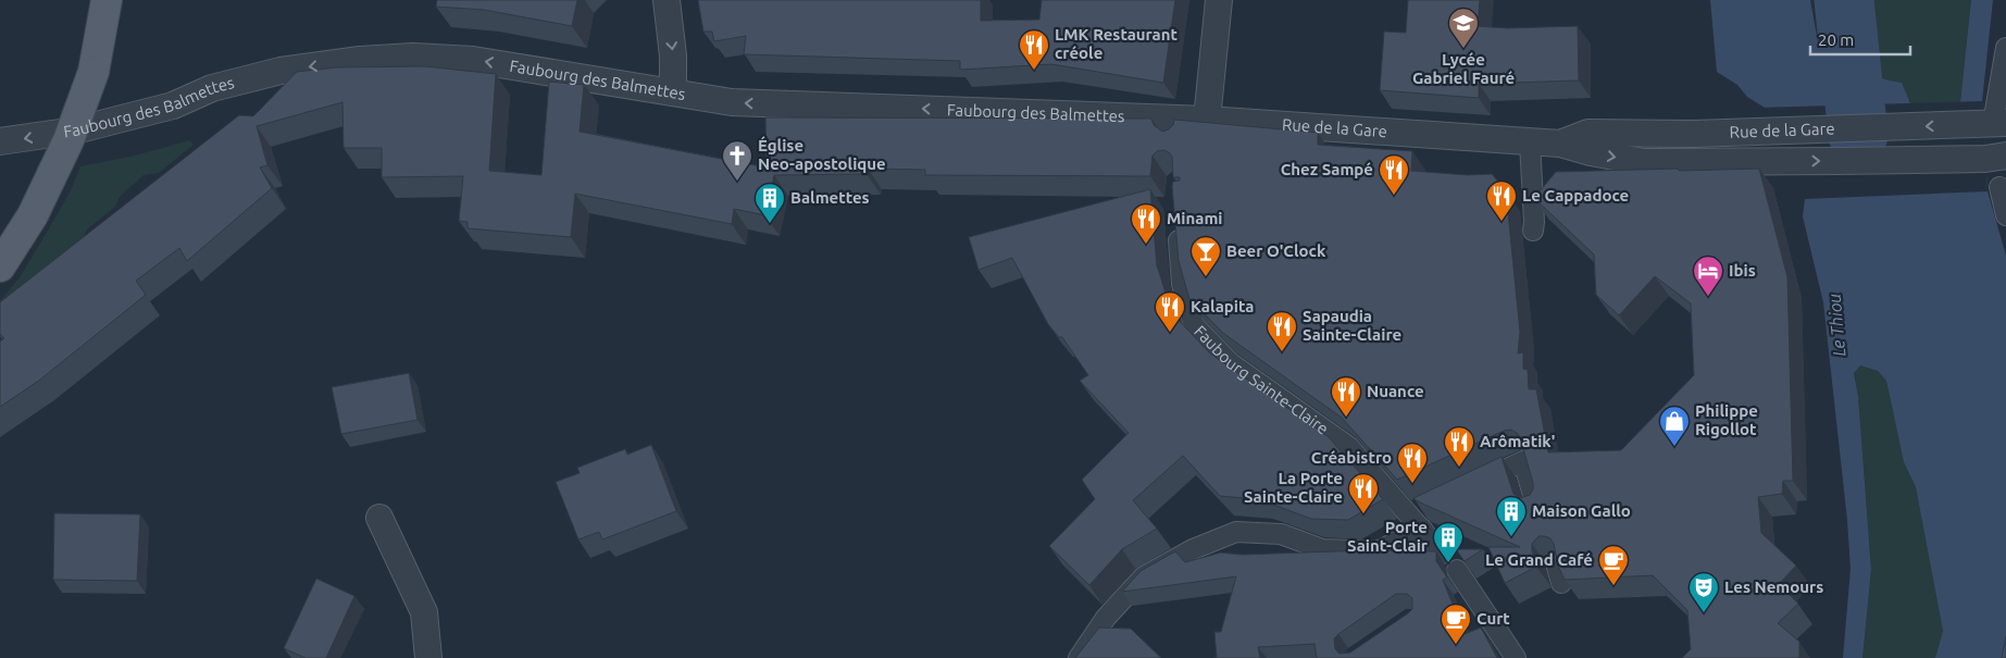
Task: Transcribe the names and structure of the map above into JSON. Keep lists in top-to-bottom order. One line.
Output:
{"streets":{"street":["Faubourg des Balmettes","Rue de la Gare","Faubourg Sainte-Claire"]},"crossings":[["Faubourg des Balmettes","Rue de la Gare"]],"one_way":["Faubourg des Balmettes"],"water":["Le Thiou"],"places":{"school or university":["Lycée Gabriel Fauré"],"restaurant":["LMK Restaurant créole","Chez Sampé","Le Cappadoce","Minami","Kalapita","Sapaudia Sainte-Claire","Nuance","Arômatik'","Créabistro","La Porte Sainte-Claire"],"church":["Église Neo-apostolique"],"building":["Balmettes","Maison Gallo","Porte Saint-Clair"],"bar":["Beer O'Clock"],"hotel":["Ibis"],"shop":["Philippe Rigollot"],"cafe":["Le Grand Café","Curt"],"theatre":["Les Nemours"]},"scale_bar":"20 m"}
